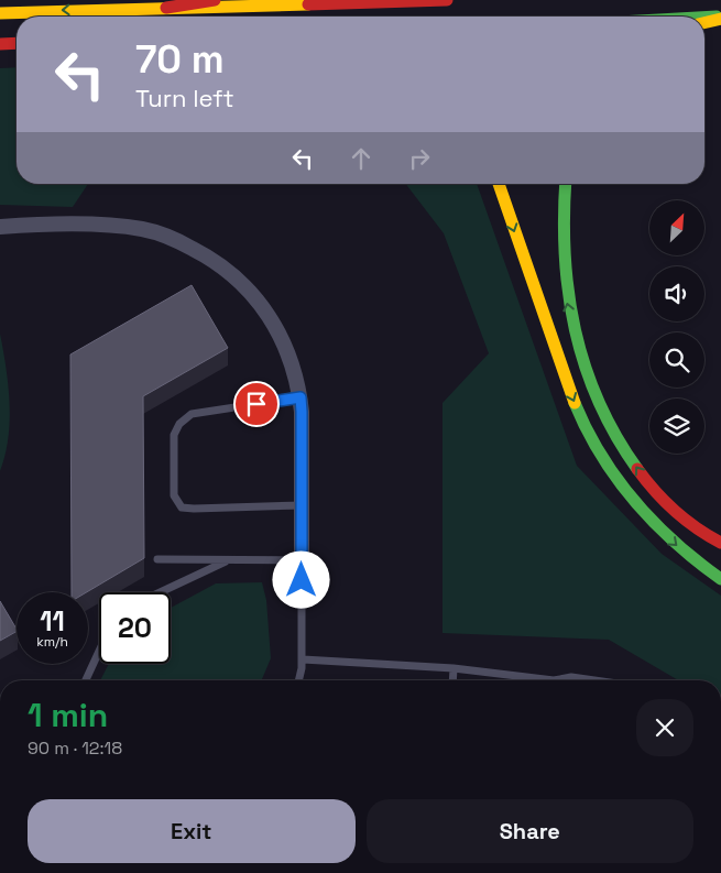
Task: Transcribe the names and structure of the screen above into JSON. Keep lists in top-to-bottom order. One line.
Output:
{"north":"top right","page":{"turn":["70 m","Turn left"],"speed":"11 km/h","limit":"20","heading":["1 min","90 m · 12:18"],"buttons":["Exit","Share"]}}
